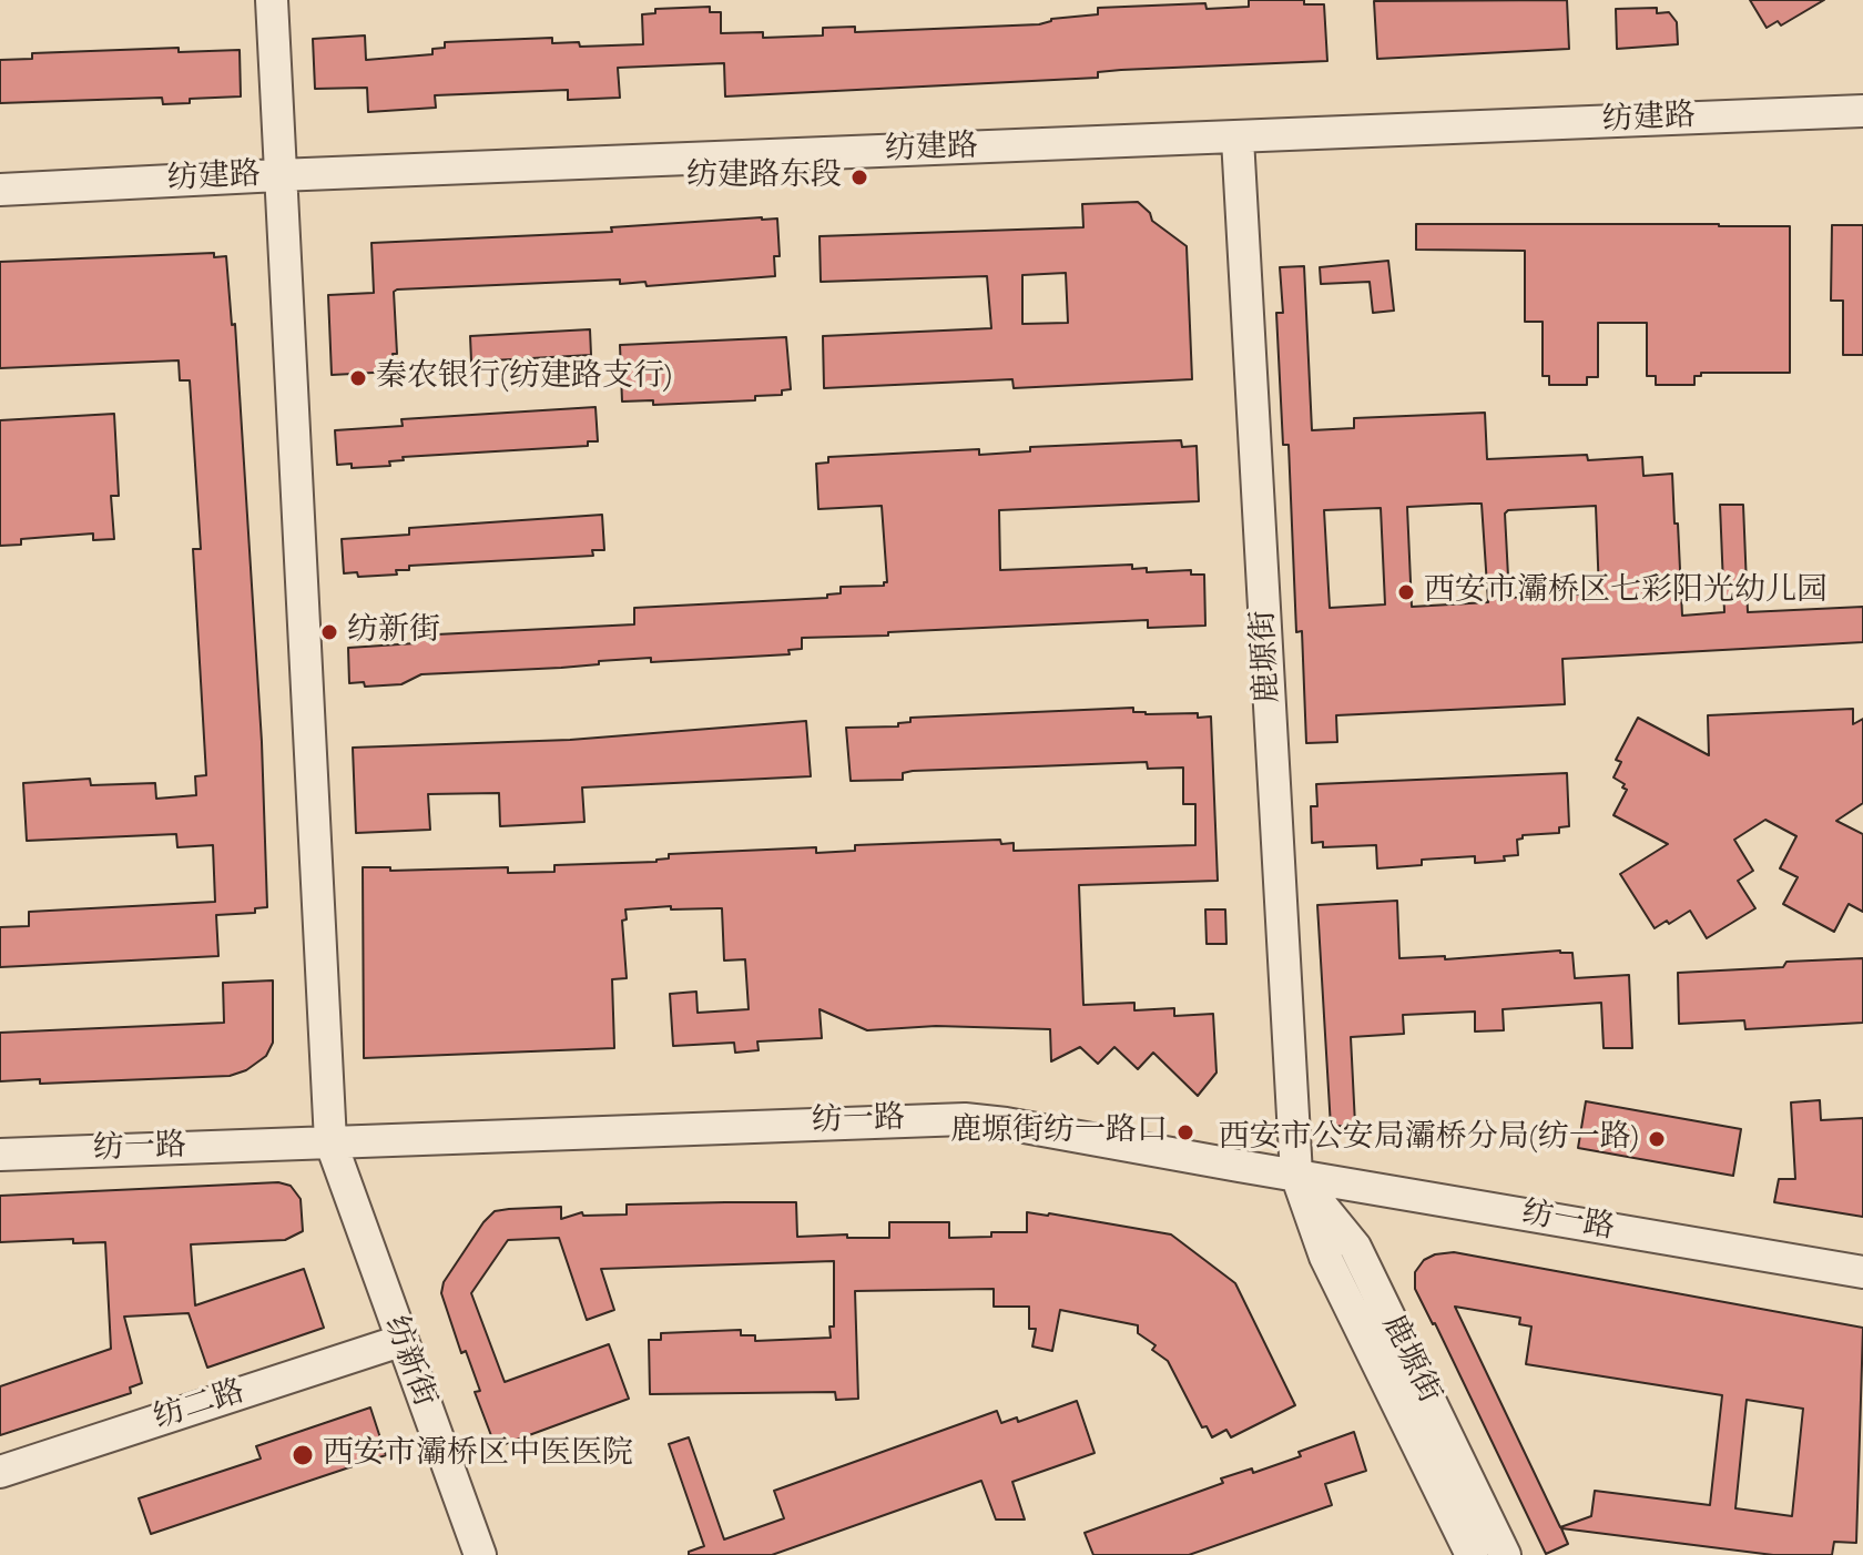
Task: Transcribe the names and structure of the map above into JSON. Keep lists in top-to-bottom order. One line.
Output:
{"streets":{"street":["纺建路","鹿塬街","纺一路","纺新街","纺二路"]},"crossings":[["纺建路","鹿塬街"],["纺建路","纺新街"],["鹿塬街","纺一路"],["纺一路","纺新街"],["纺新街","纺二路"]],"places":["纺建路东段","秦农银行(纺建路支行)","西安市灞桥区七彩阳光幼儿园","纺新街","鹿塬街纺一路口","西安市公安局灞桥分局(纺一路)","西安市灞桥区中医医院"]}
